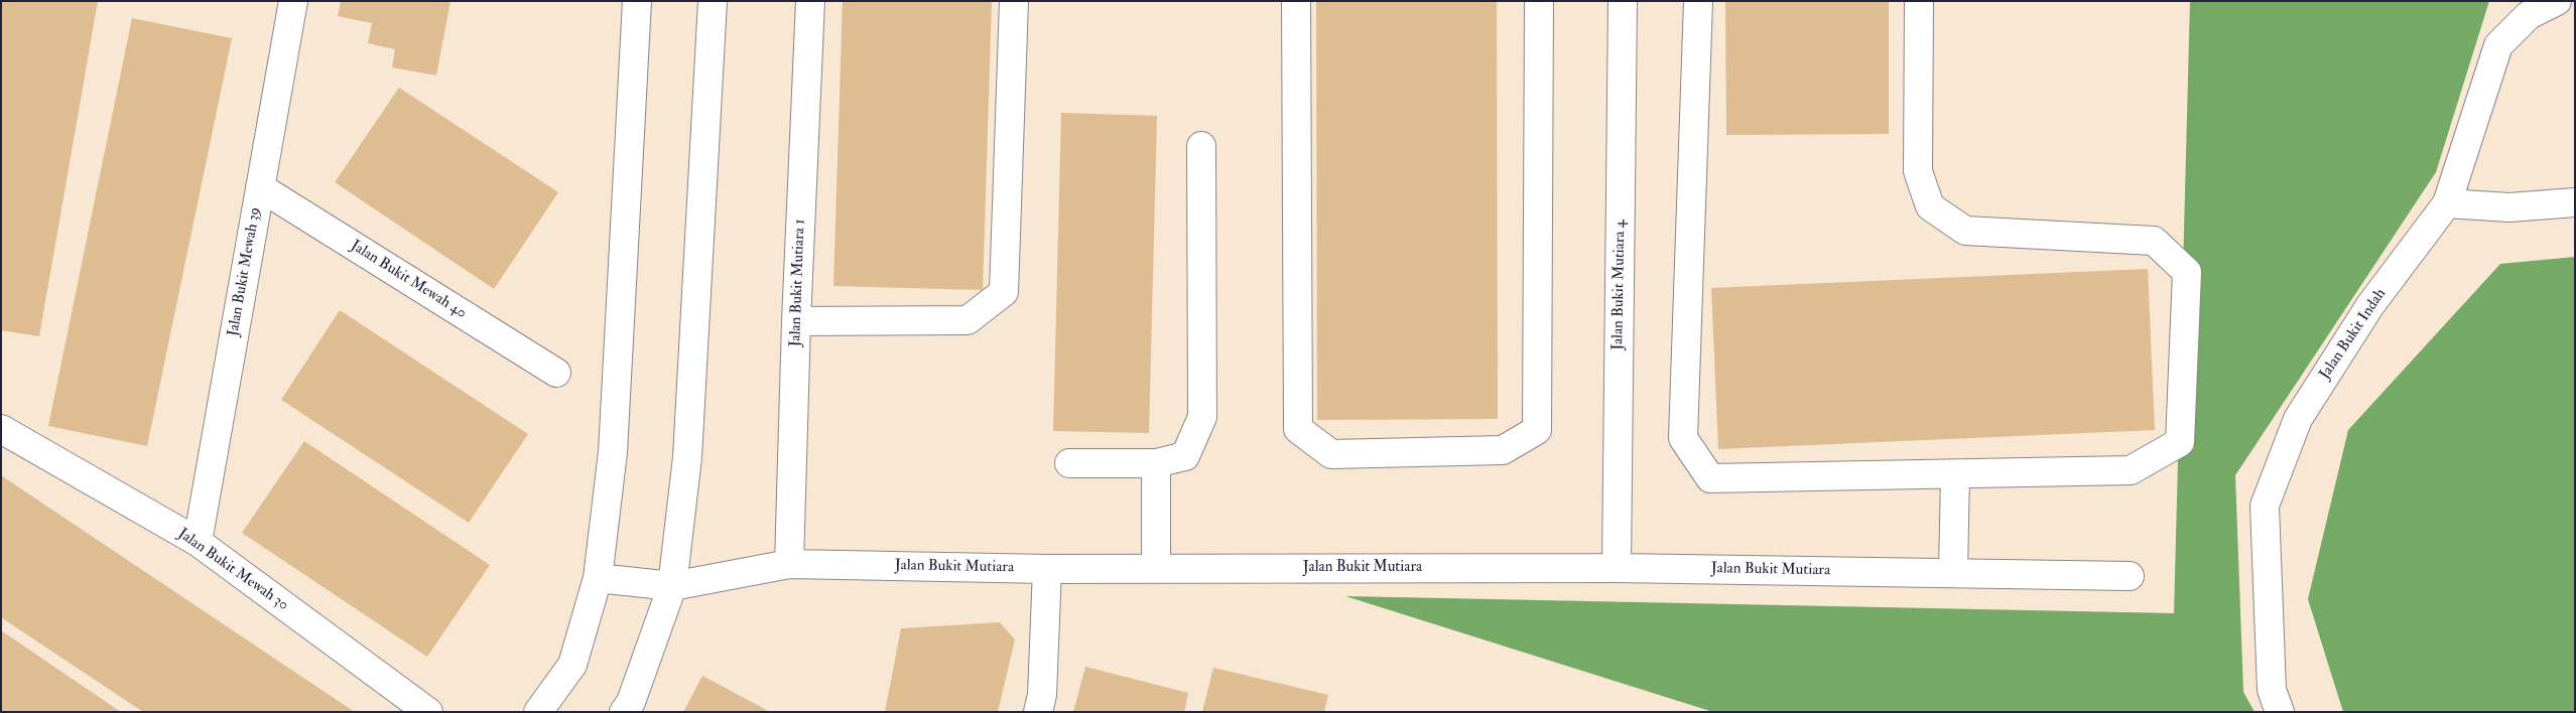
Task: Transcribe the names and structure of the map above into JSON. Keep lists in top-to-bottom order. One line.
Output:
{"streets":{"street":["Jalan Bukit Mewah 39","Jalan Bukit Mewah 40","Jalan Bukit Mutiara 1","Jalan Bukit Mutiara 4","Jalan Bukit Indah","Jalan Bukit Mutiara","Jalan Bukit Mewah 30"]},"crossings":[["Jalan Bukit Mewah 39","Jalan Bukit Mewah 40"],["Jalan Bukit Mewah 39","Jalan Bukit Mewah 30"],["Jalan Bukit Mutiara 1","Jalan Bukit Mutiara"],["Jalan Bukit Mutiara 4","Jalan Bukit Mutiara"]]}
